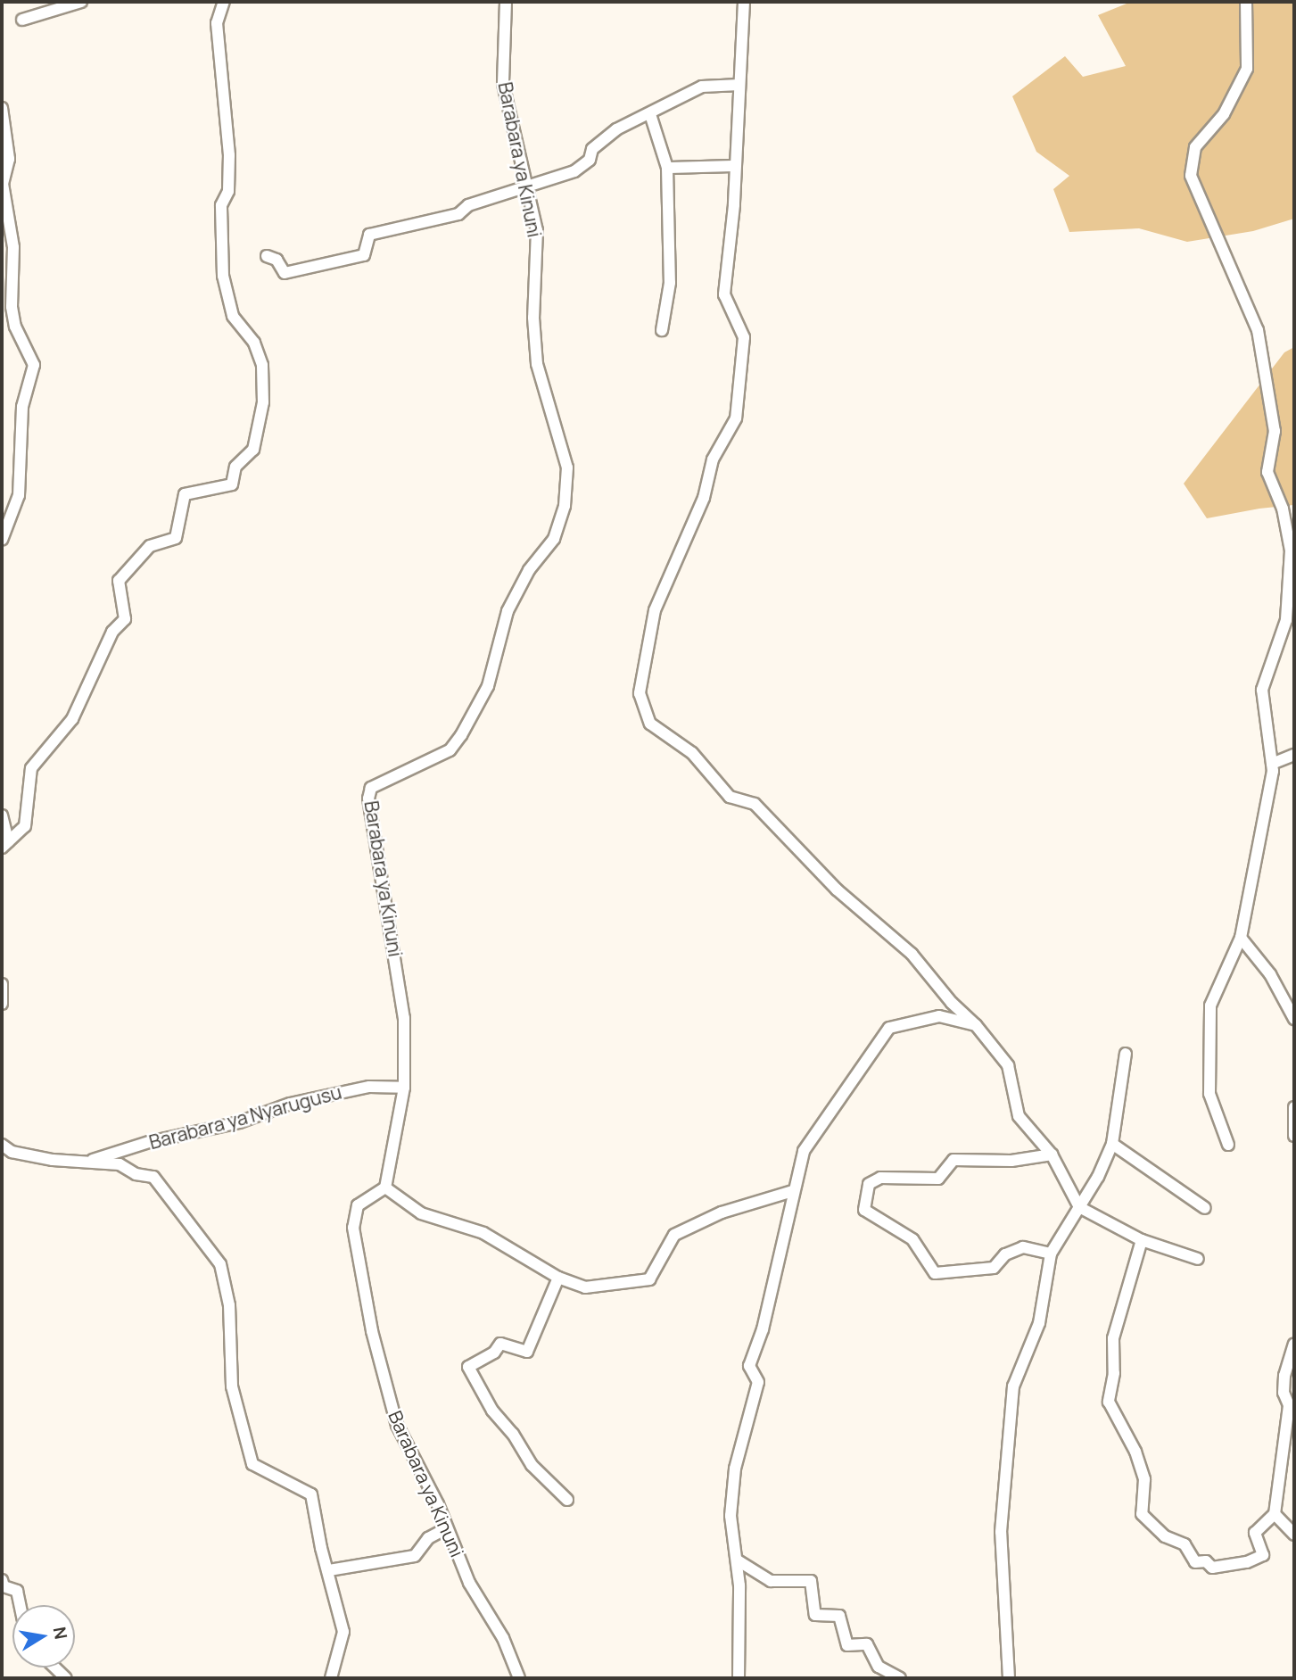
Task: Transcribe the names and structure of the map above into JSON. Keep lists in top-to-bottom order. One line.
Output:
{"streets":{"street":["Barabara ya Kinuni","Barabara ya Nyarugusu"]},"crossings":[["Barabara ya Kinuni","Barabara ya Nyarugusu"]],"north":"right"}
